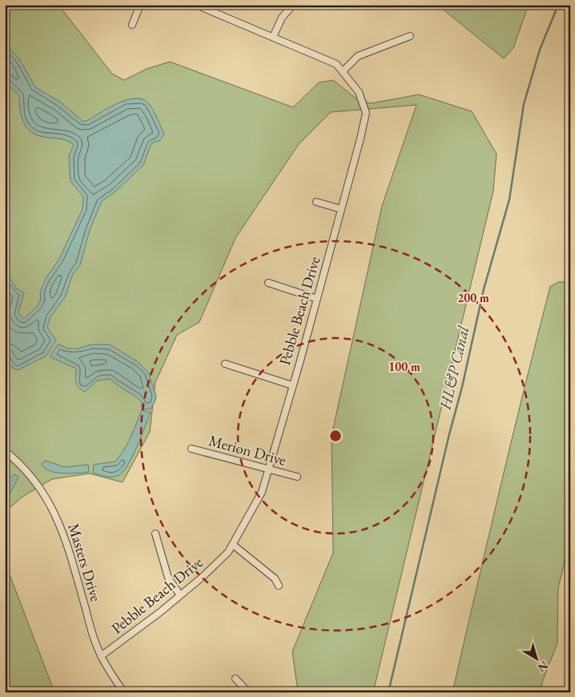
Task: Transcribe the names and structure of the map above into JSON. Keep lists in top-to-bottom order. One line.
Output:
{"streets":{"street":["Pebble Beach Drive","Merion Drive","Masters Drive"]},"crossings":[["Pebble Beach Drive","Merion Drive"],["Pebble Beach Drive","Masters Drive"]],"water":["HL&P Canal"],"north":"bottom right","rings":["200 m","100 m"]}
